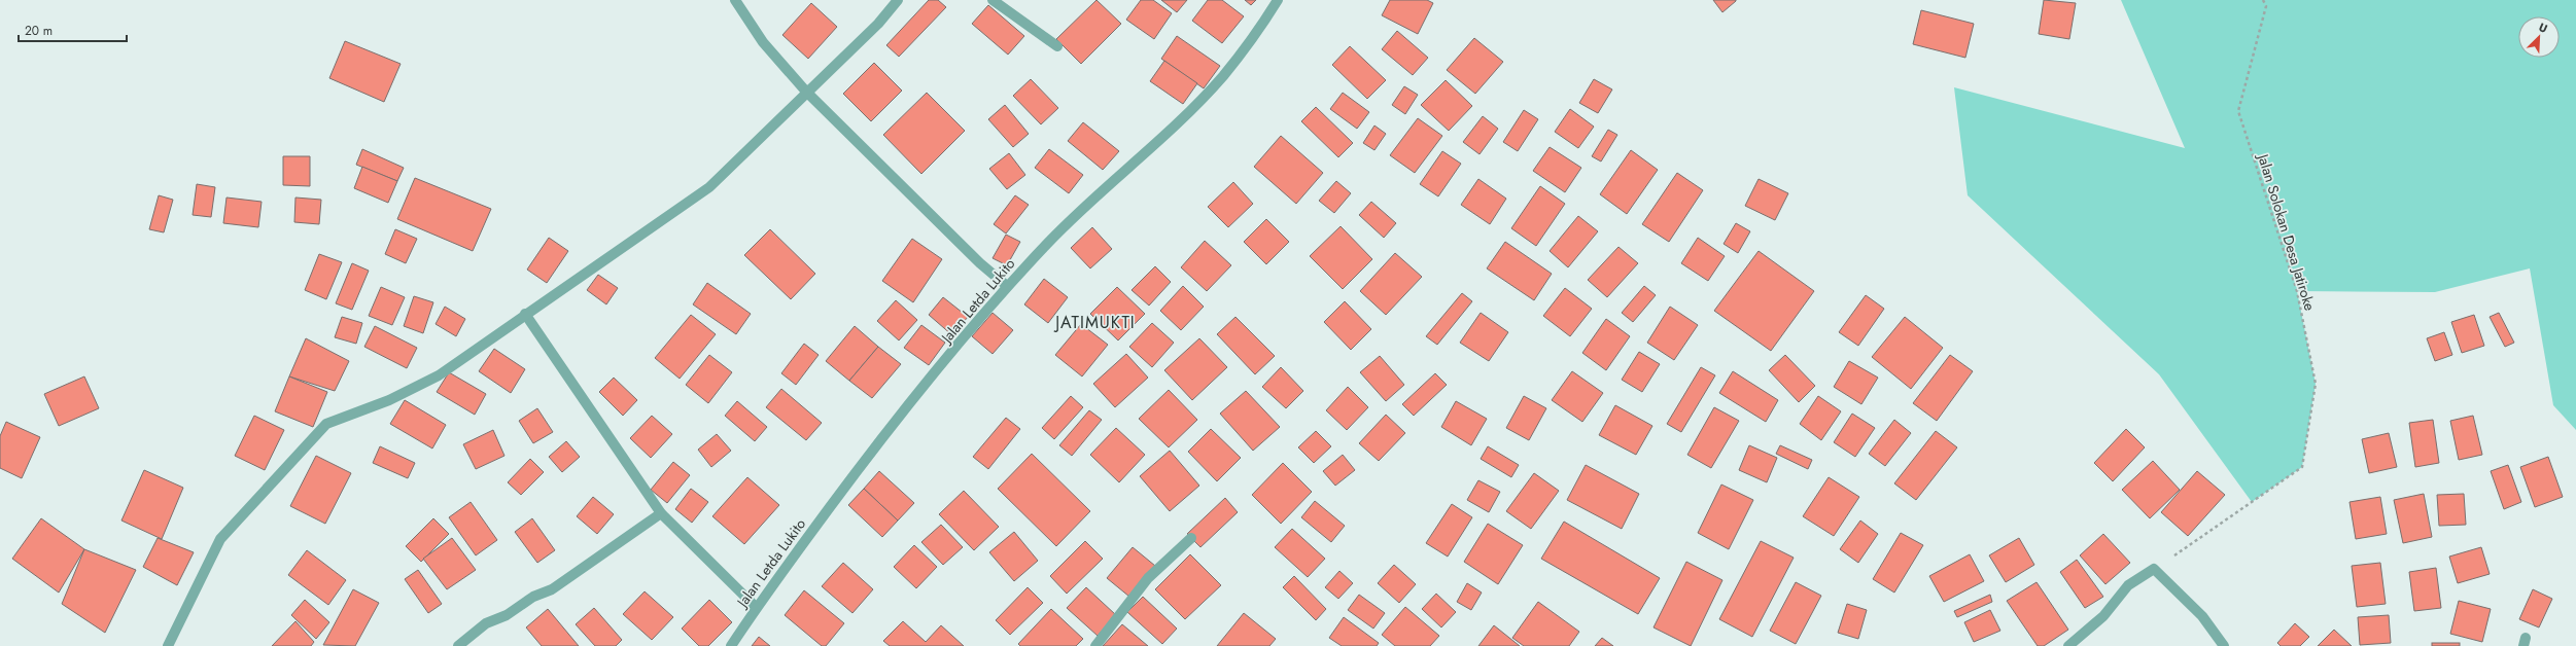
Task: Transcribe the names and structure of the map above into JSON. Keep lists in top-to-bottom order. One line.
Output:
{"streets":{"street":["Jalan Letda Lukito"],"path":["Jalan Solokan Desa Jatiroke"]},"districts":["JATIMUKTI"],"scale_bar":"20 m","north":"top right"}
